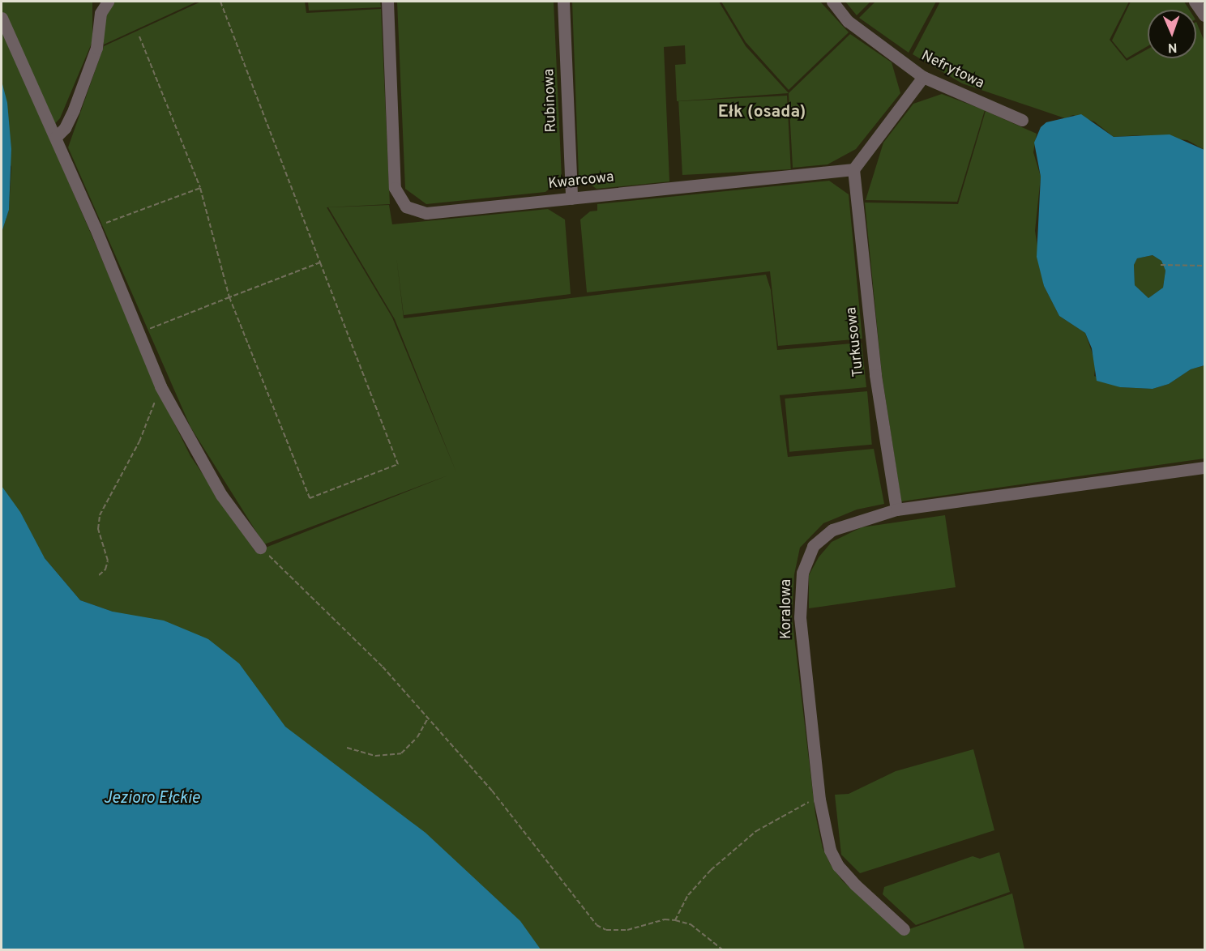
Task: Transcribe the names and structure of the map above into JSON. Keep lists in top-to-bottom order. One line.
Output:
{"streets":{"street":["Nefrytowa","Rubinowa","Kwarcowa","Turkusowa","Koralowa"]},"crossings":[["Rubinowa","Kwarcowa"],["Kwarcowa","Turkusowa"],["Turkusowa","Koralowa"]],"districts":["Ełk (osada)"],"water":["Jezioro Ełckie"],"north":"bottom"}
